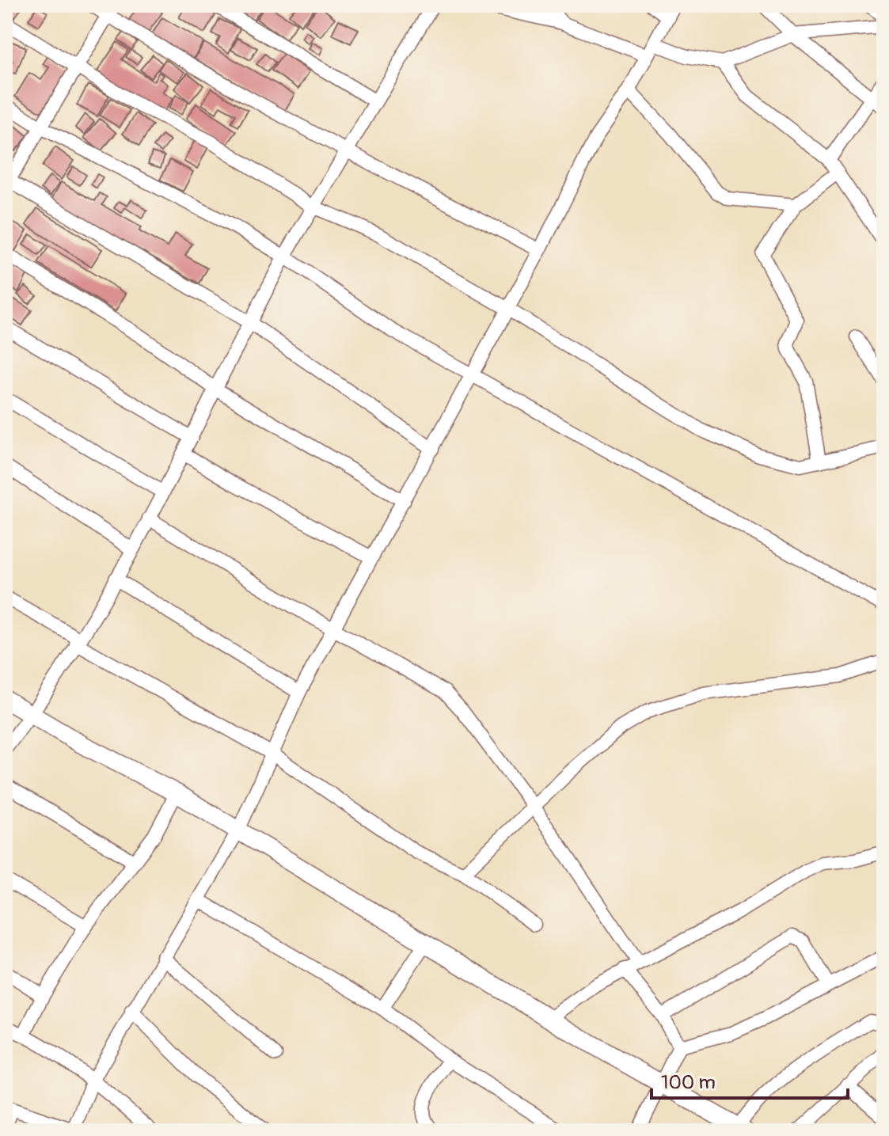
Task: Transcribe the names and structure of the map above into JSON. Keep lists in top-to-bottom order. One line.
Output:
{"scale_bar":"100 m"}
